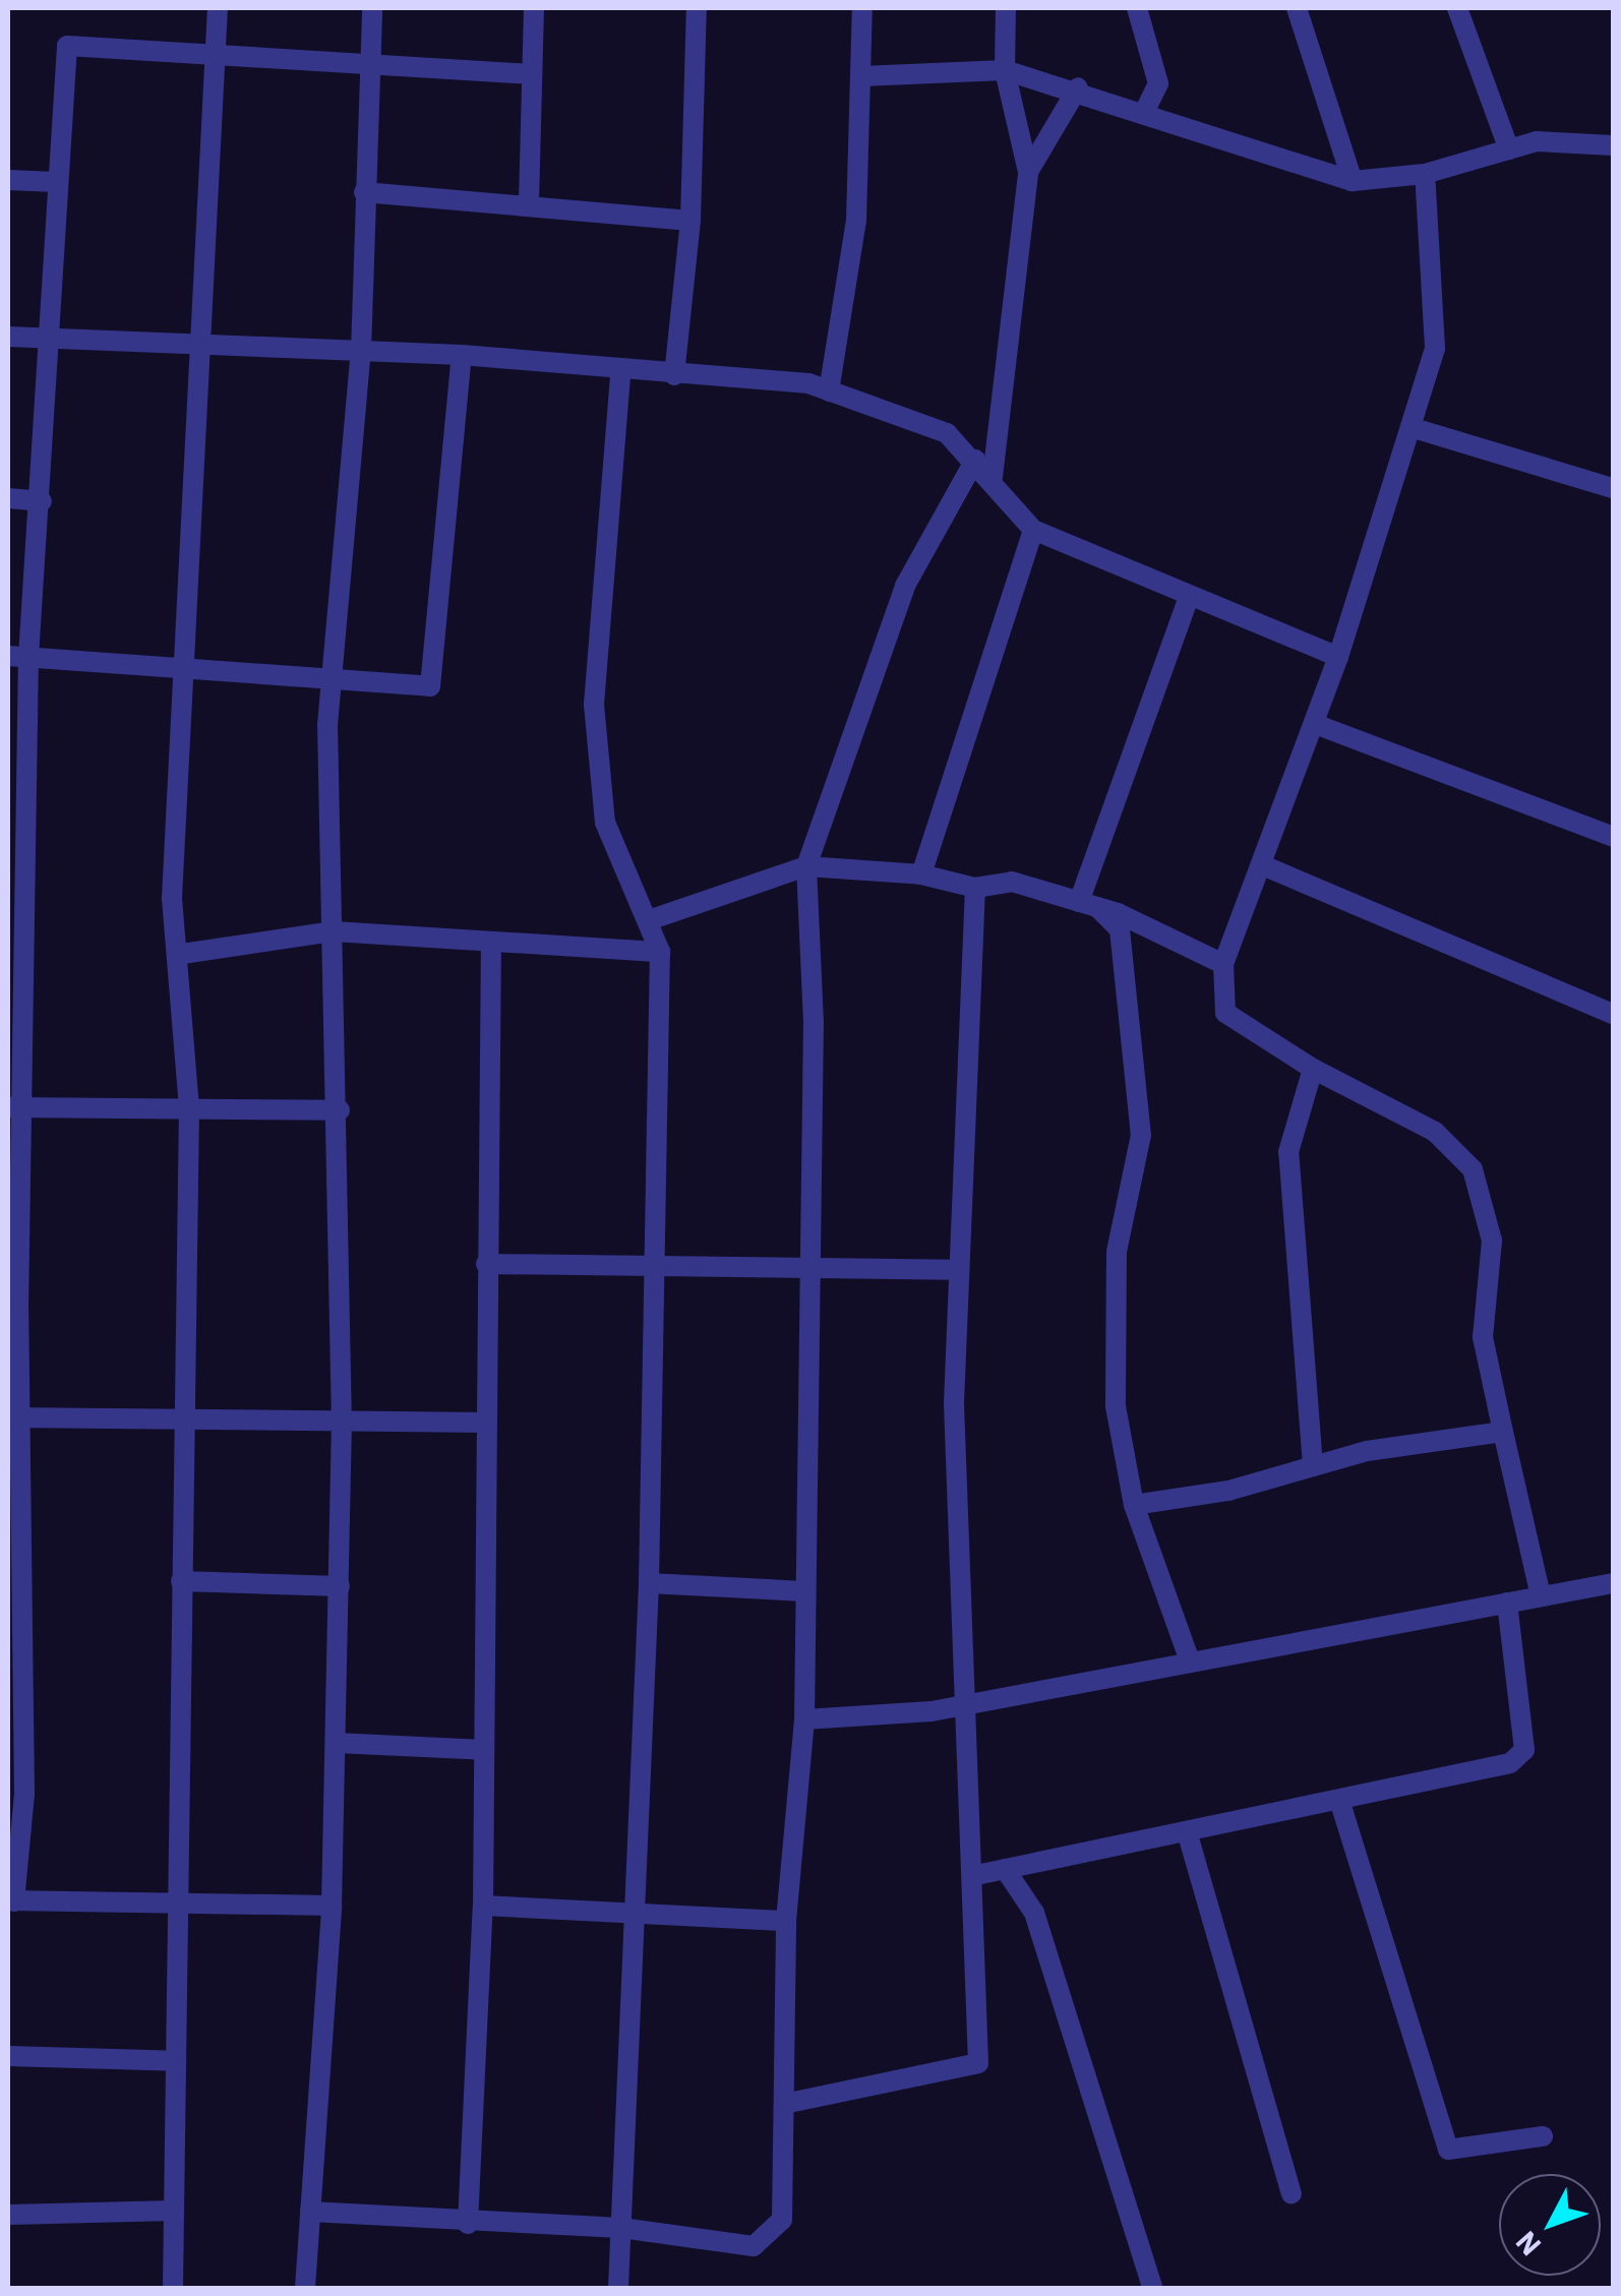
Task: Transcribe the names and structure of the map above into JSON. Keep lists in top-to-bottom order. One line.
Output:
{"north":"bottom left"}
